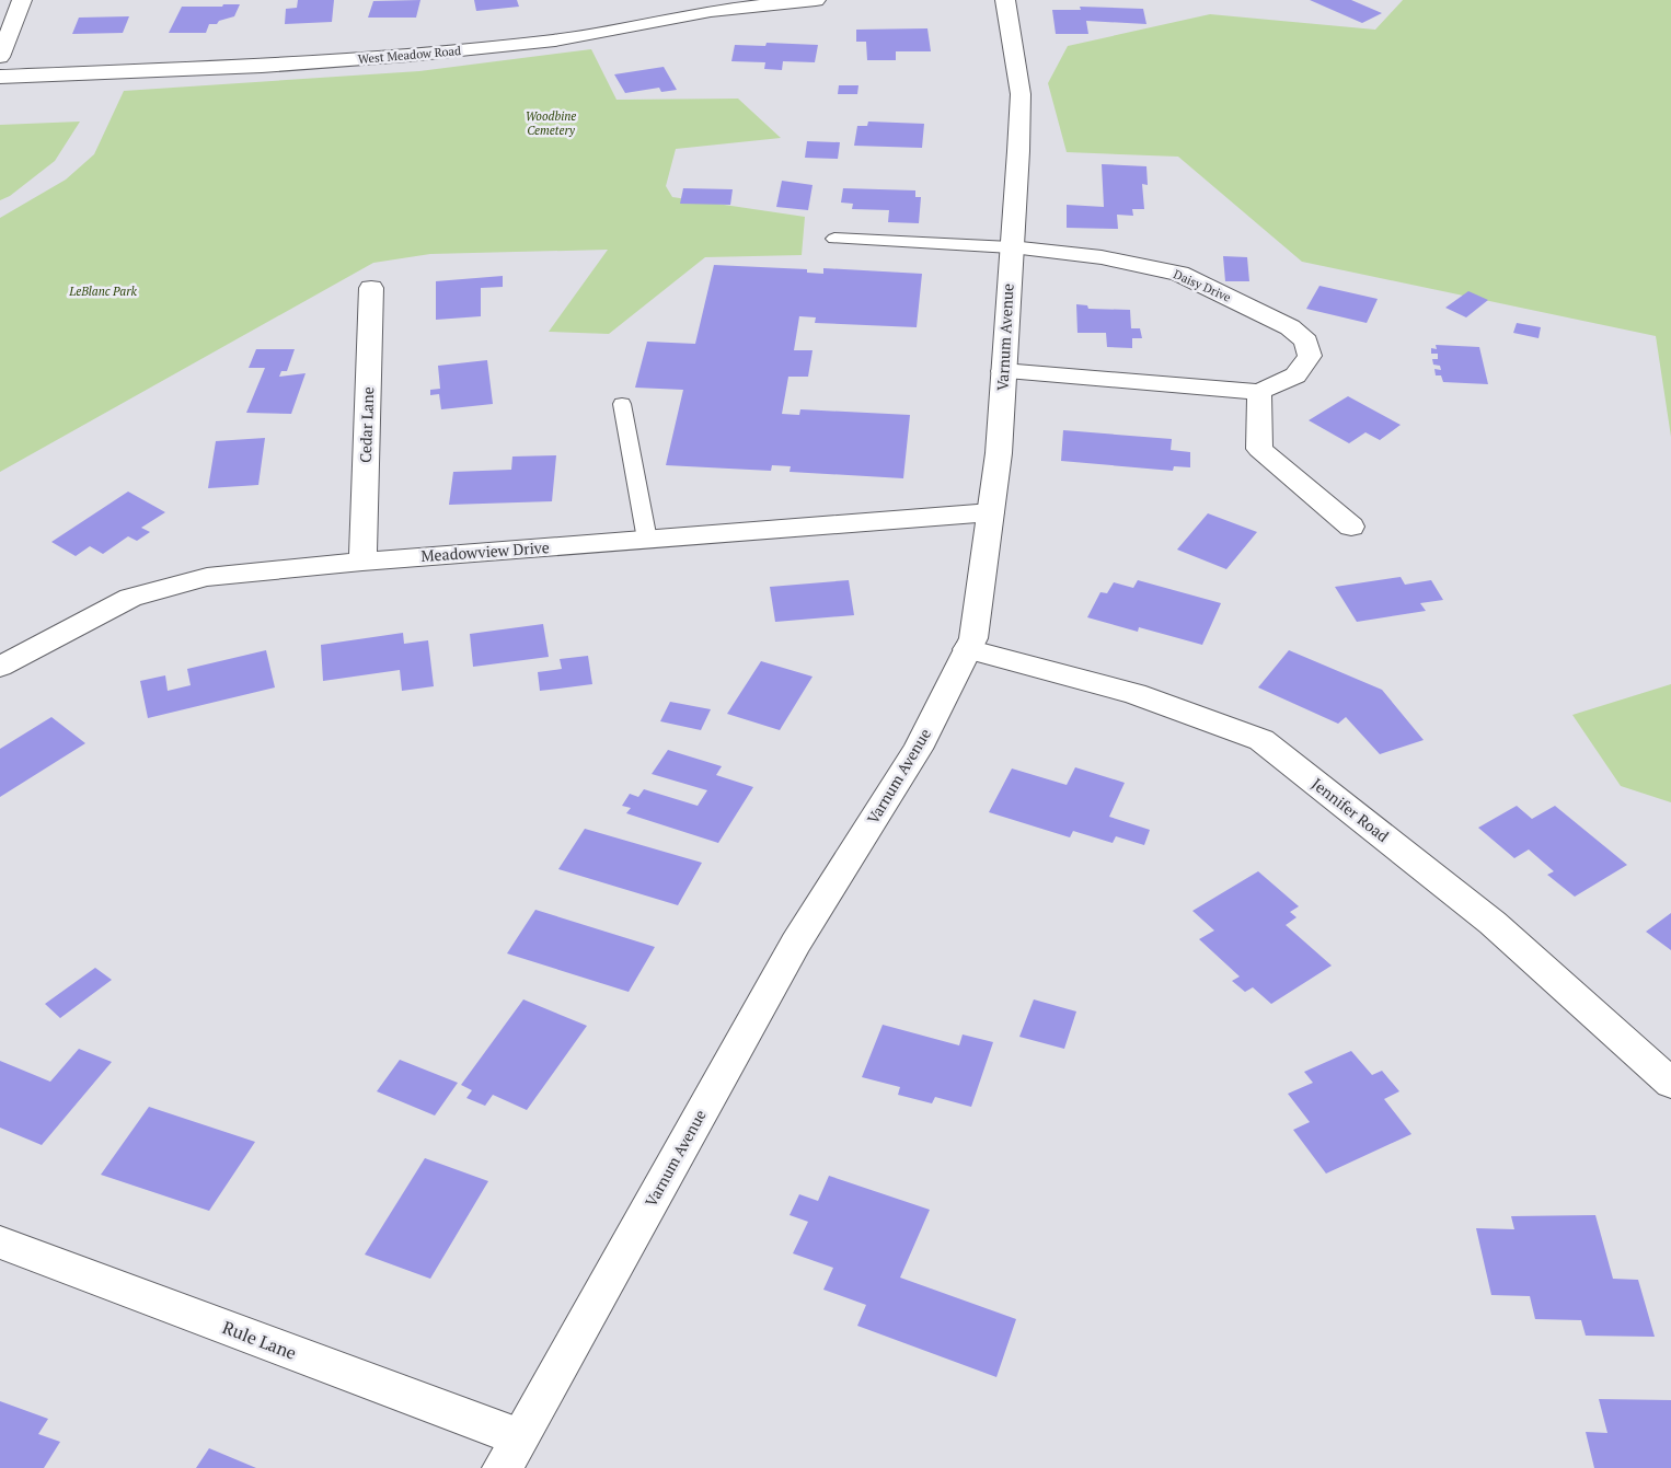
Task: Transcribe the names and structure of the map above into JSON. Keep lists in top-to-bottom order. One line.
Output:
{"streets":{"street":["West Meadow Road","Daisy Drive","Varnum Avenue","Cedar Lane","Meadowview Drive","Jennifer Road","Rule Lane"]},"crossings":[["Daisy Drive","Varnum Avenue"],["Varnum Avenue","Meadowview Drive"],["Varnum Avenue","Jennifer Road"],["Varnum Avenue","Rule Lane"],["Cedar Lane","Meadowview Drive"]],"parks":["Woodbine Cemetery","LeBlanc Park"]}
